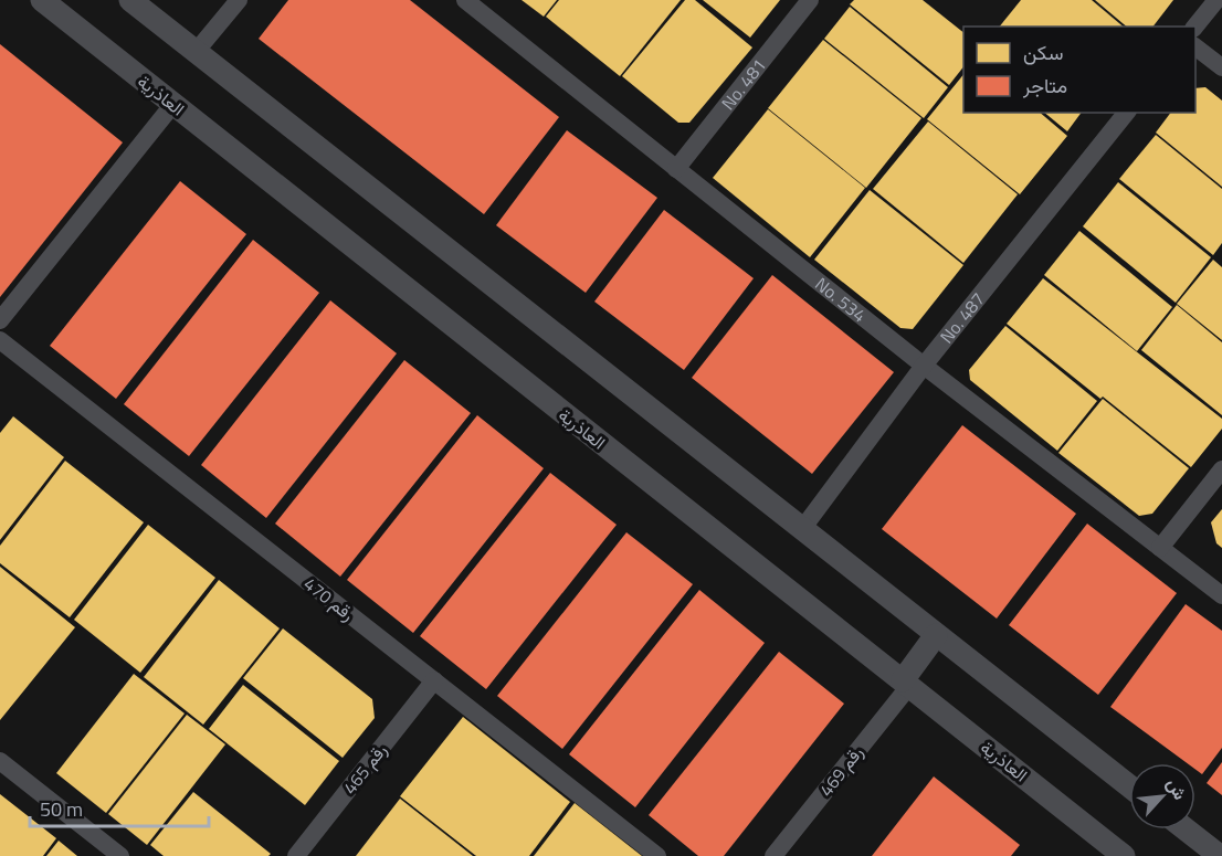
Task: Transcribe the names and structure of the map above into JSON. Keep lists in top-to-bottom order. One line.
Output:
{"streets":{"street":["No. 481","العاذرية","No. 534","No. 487","رقم 470","رقم 465","رقم 469"]},"crossings":[["No. 481","No. 534"],["العاذرية","رقم 469"],["No. 534","No. 487"],["رقم 470","رقم 465"]],"legend":["سكن","متاجر"],"scale_bar":"50 m","north":"top right"}
